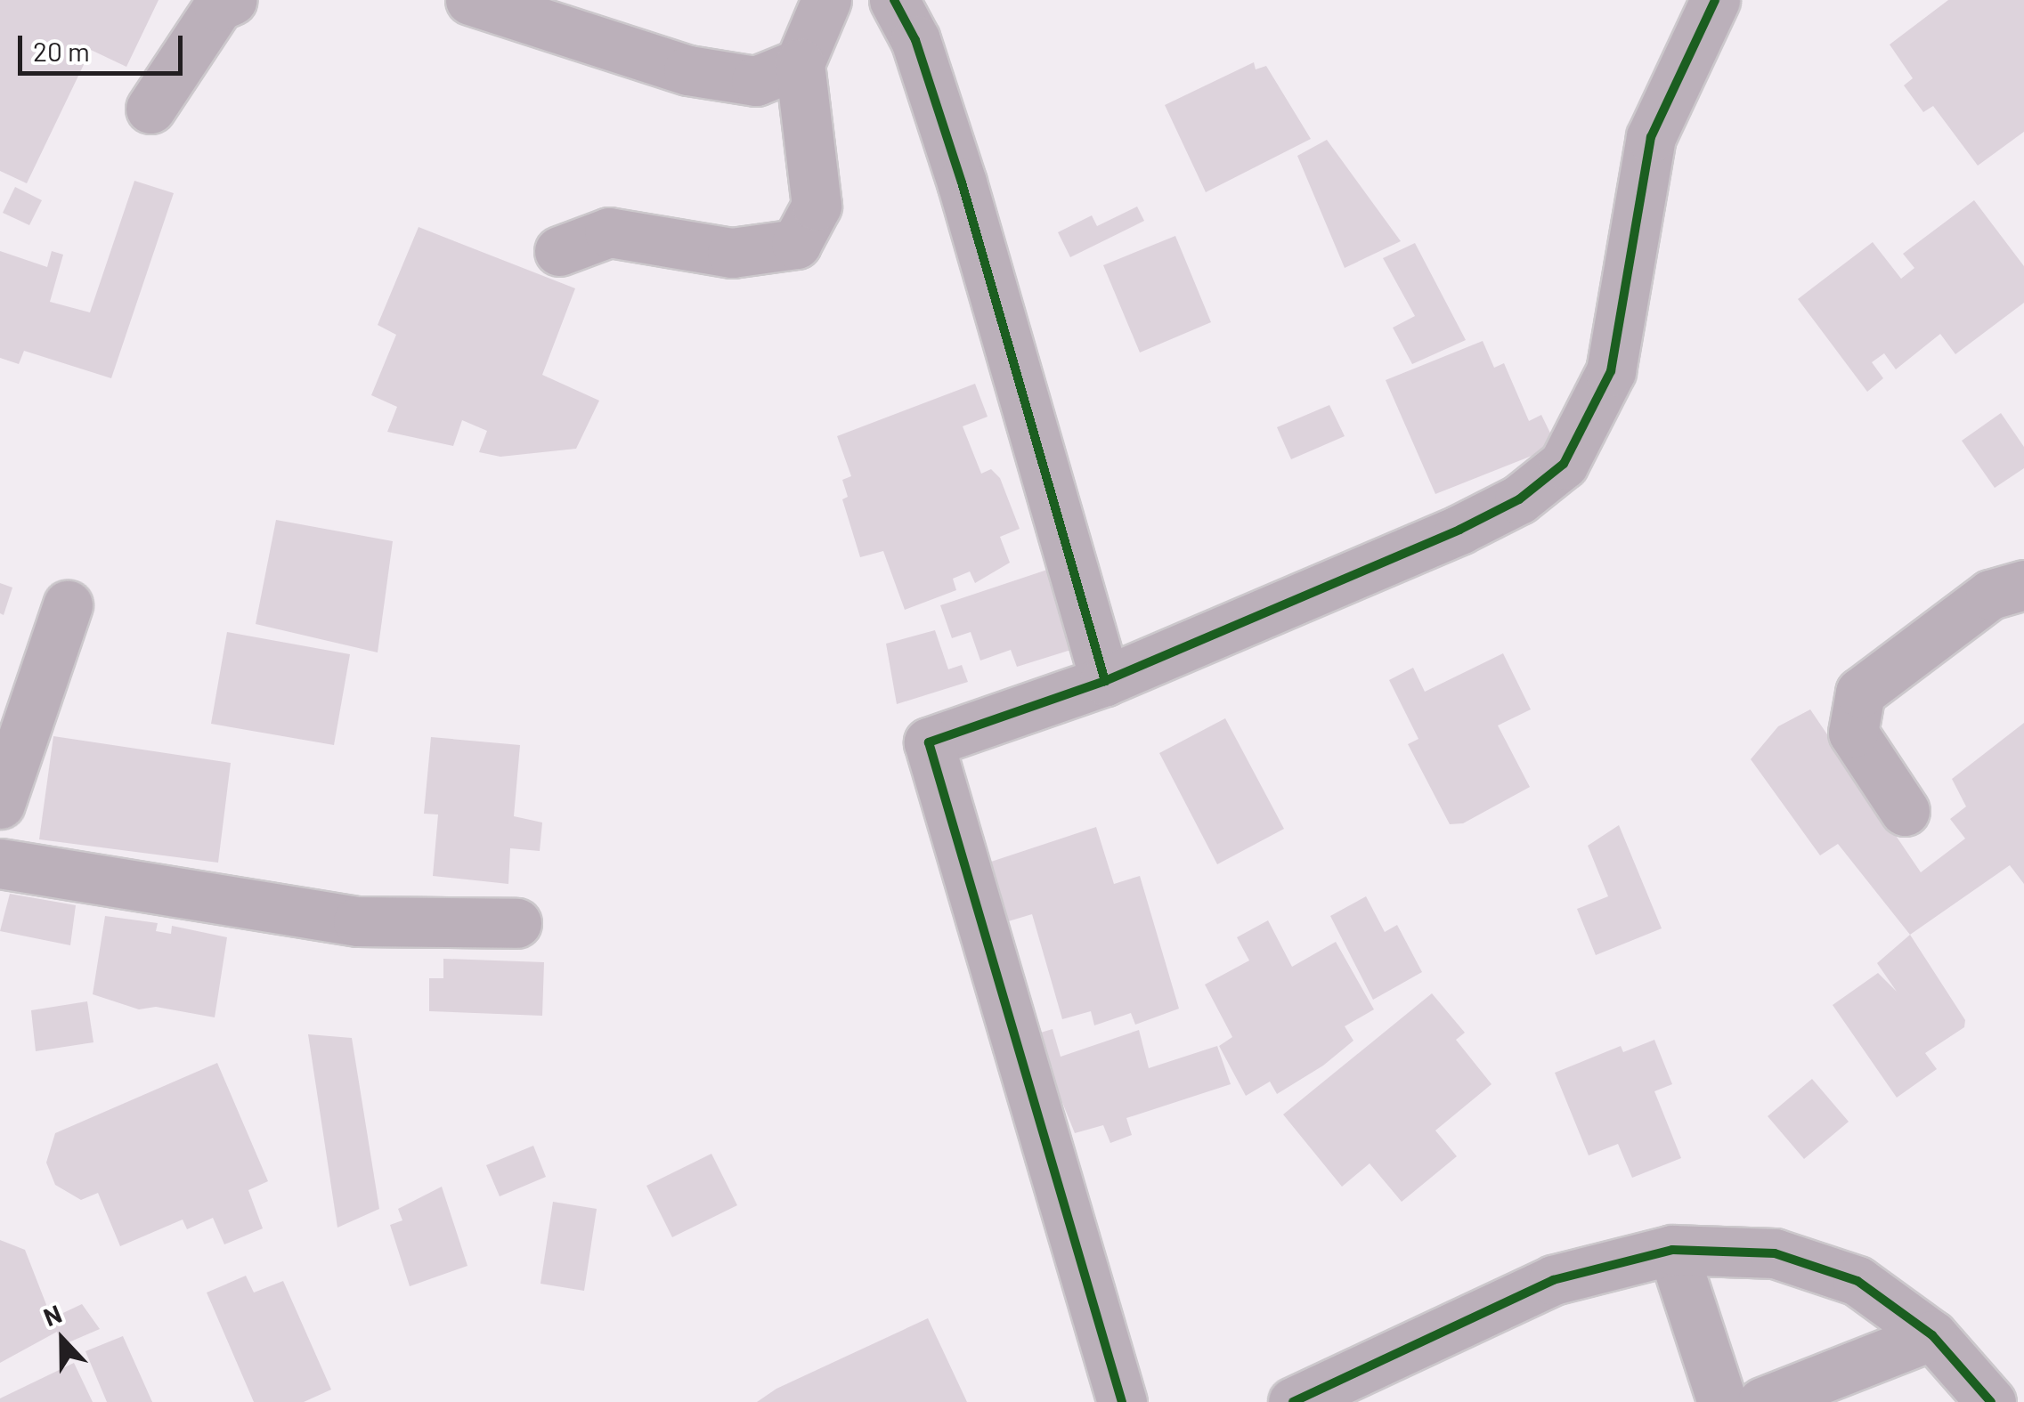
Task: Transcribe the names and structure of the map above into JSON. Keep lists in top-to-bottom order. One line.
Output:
{"scale_bar":"20 m","north":"top"}
